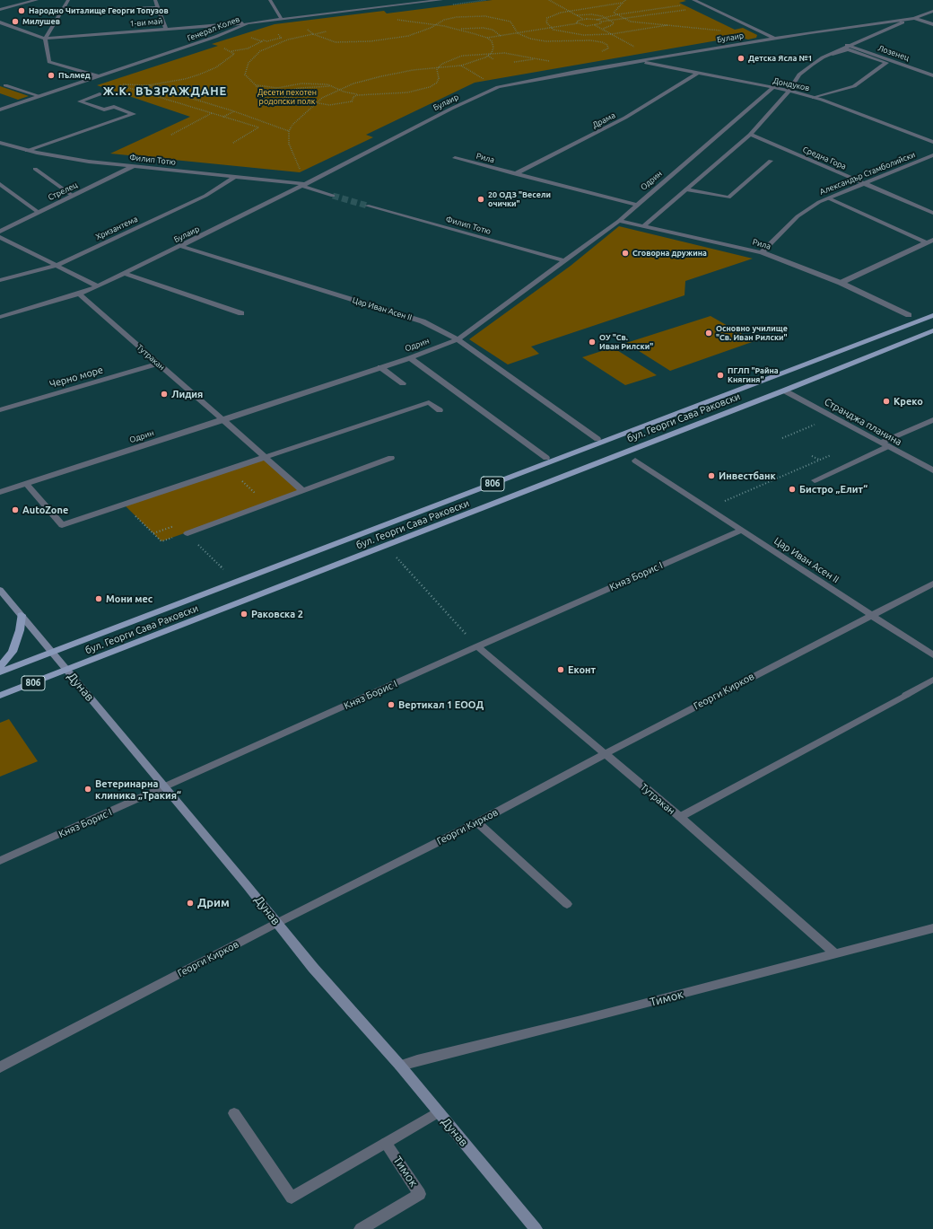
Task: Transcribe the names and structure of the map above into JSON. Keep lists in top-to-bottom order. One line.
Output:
{"streets":{"main road":["бул. Георги Сава Раковски","806","Дунав"],"street":["1-ви май","Генерал Колев","Булаир","Лозенец","Дондуков","Драма","Рила","Средна Гора","Филип Тотю","Александър Стамболийски","Одрин","Стрелец","Хризантема","Цар Иван Асен II","Тутракан","Черно море","Странджа планина","Княз Борис I","Георги Кирков","Тимок"]},"crossings":[["1-ви май","Генерал Колев"],["Булаир","Дондуков"],["Булаир","Филип Тотю"],["Булаир","Цар Иван Асен II"],["Булаир","Тутракан"],["Дондуков","Драма"],["Дондуков","Одрин"],["Драма","Рила"],["Рила","Александър Стамболийски"],["Рила","Одрин"],["Средна Гора","Александър Стамболийски"],["Филип Тотю","Одрин"],["Филип Тотю","Стрелец"],["Филип Тотю","Хризантема"],["Одрин","Цар Иван Асен II"],["Одрин","Тутракан"],["Цар Иван Асен II","Княз Борис I"],["Цар Иван Асен II","Георги Кирков"],["Тутракан","Черно море"],["Тутракан","Княз Борис I"],["Тутракан","Георги Кирков"],["Тутракан","Тимок"],["бул. Георги Сава Раковски","Странджа планина"],["бул. Георги Сава Раковски","Дунав"],["Княз Борис I","Дунав"],["Дунав","Георги Кирков"],["Дунав","Тимок"]],"districts":["Ж.К. ВЪЗРАЖДАНЕ"],"parks":["Десети пехотен родопски полк"],"places":["Народно Читалище Георги Топузов","Милушев","Детска Ясла №1","Пълмед","20 ОДЗ \"Весели очички\"","Сговорна дружина","Основно училище \"Св. Иван Рилски\"","ОУ \"Св. Иван Рилски\"","ПГЛП \"Райна Княгиня\"","Лидия","Креко","Инвестбанк","Бистро „Елит“","AutoZone","Мони мес","Раковска 2","Еконт","Вертикал 1 ЕООД","Ветеринарна клиника „Тракия“","Дрим"]}
